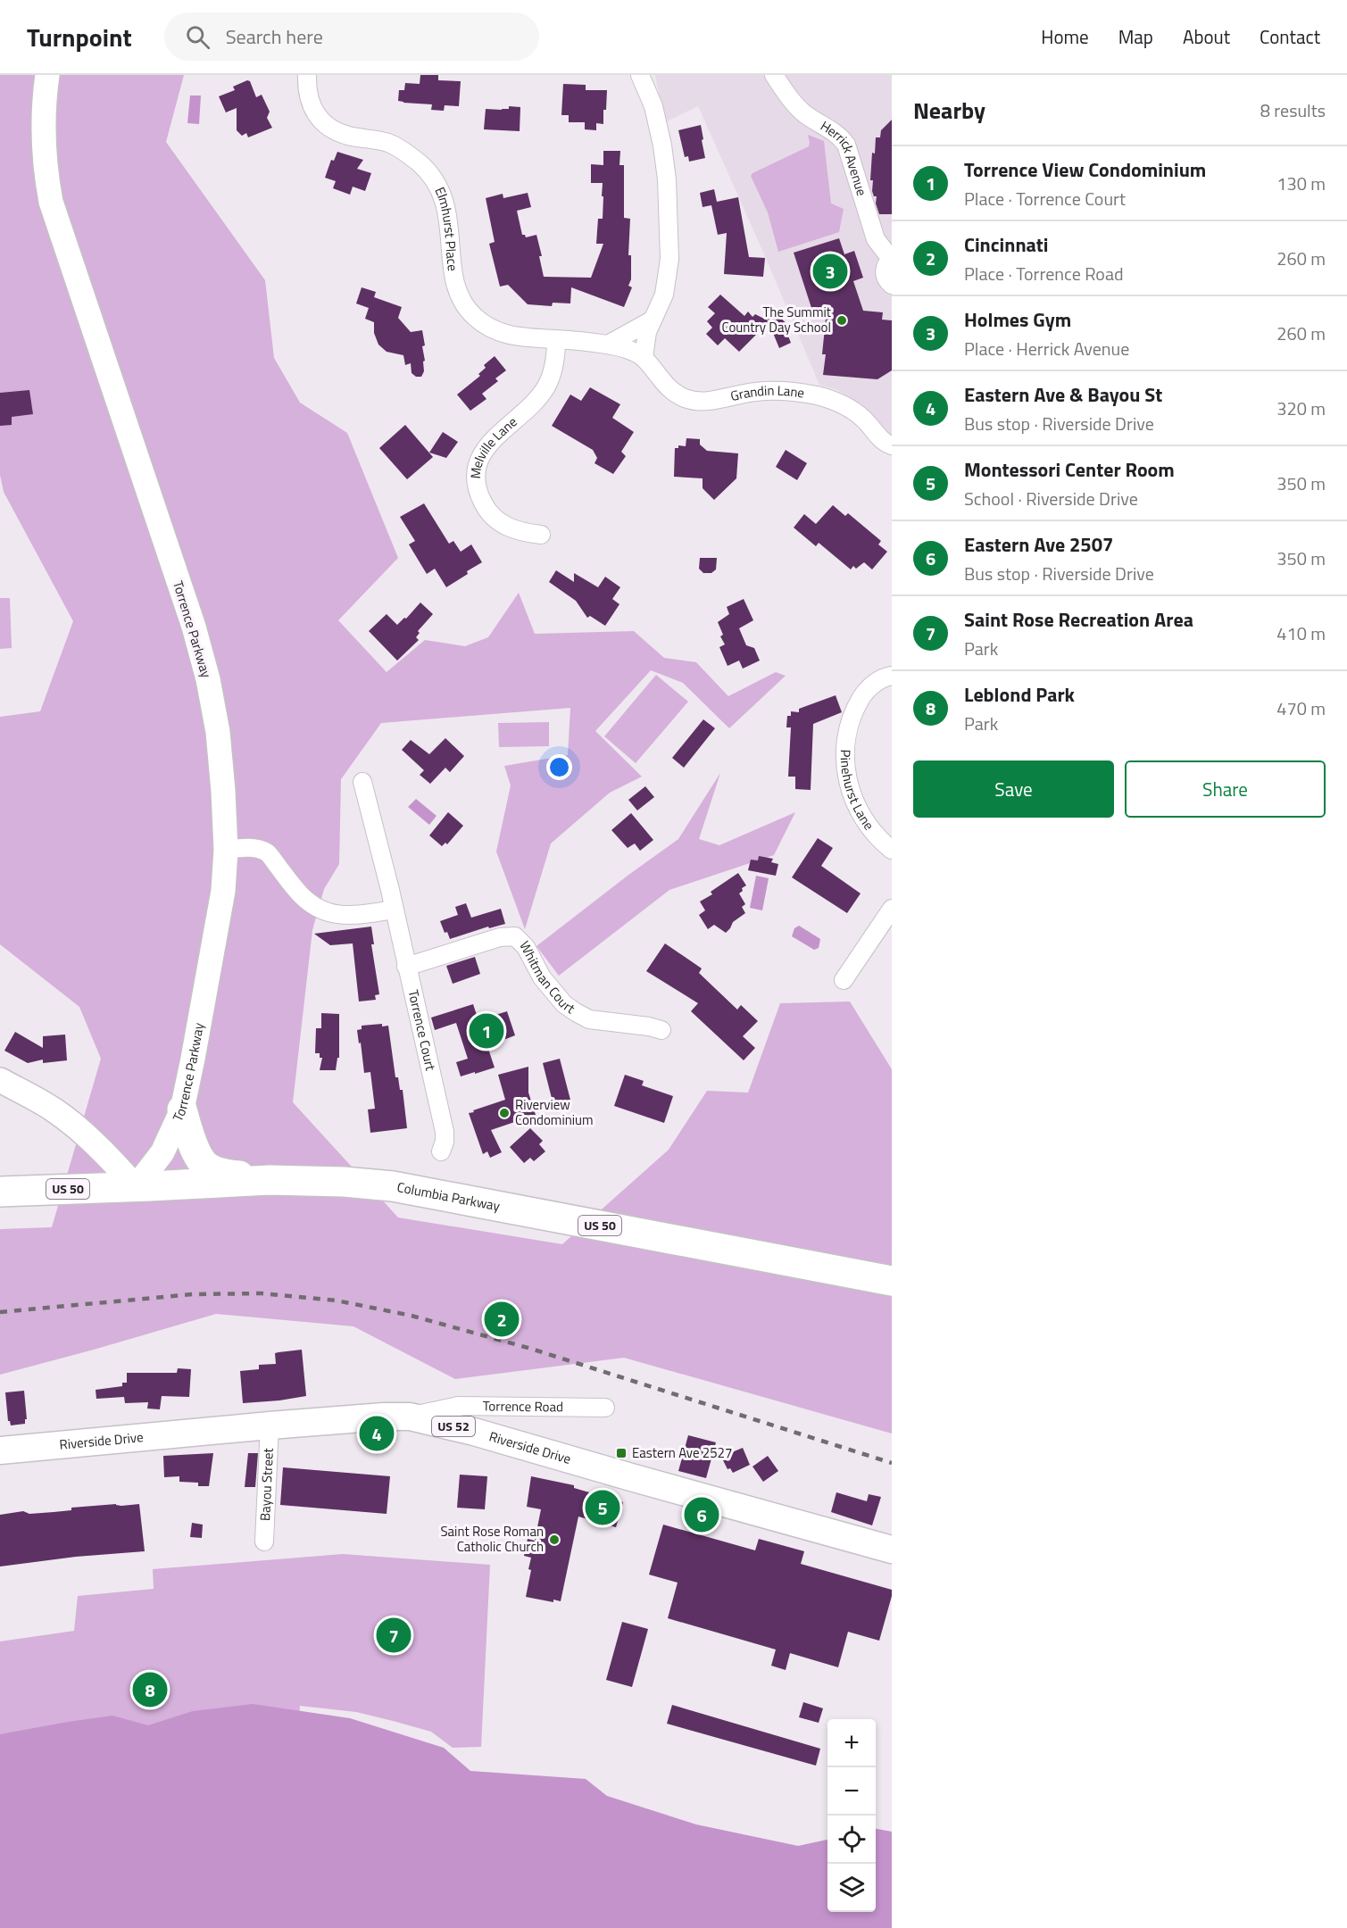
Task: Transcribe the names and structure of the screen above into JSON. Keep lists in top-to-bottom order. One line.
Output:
{"streets":{"highway":["US 50","Columbia Parkway"],"main road":["US 52","Riverside Drive"],"street":["Herrick Avenue","Elmhurst Place","Grandin Lane","Melville Lane","Torrence Parkway","Pinehurst Lane","Whitman Court","Torrence Court","Torrence Road","Bayou Street"]},"crossings":[["Elmhurst Place","Grandin Lane"],["Elmhurst Place","Melville Lane"],["Torrence Parkway","Columbia Parkway"],["Whitman Court","Torrence Court"],["Torrence Road","Riverside Drive"],["Riverside Drive","Bayou Street"]],"places":{"other":["The Summit Country Day School","Riverview Condominium","Saint Rose Roman Catholic Church"],"transit":["Eastern Ave 2527"]},"page":{"header":"Turnpoint","search":"Search here","nav":["Home","Map","About","Contact"],"heading":["Nearby","8 results"],"list":[{"mark":"1","name":"Torrence View Condominium","note":"Place · Torrence Court","value":"130 m"},{"mark":"2","name":"Cincinnati","note":"Place · Torrence Road","value":"260 m"},{"mark":"3","name":"Holmes Gym","note":"Place · Herrick Avenue","value":"260 m"},{"mark":"4","name":"Eastern Ave & Bayou St","note":"Bus stop · Riverside Drive","value":"320 m"},{"mark":"5","name":"Montessori Center Room","note":"School · Riverside Drive","value":"350 m"},{"mark":"6","name":"Eastern Ave 2507","note":"Bus stop · Riverside Drive","value":"350 m"},{"mark":"7","name":"Saint Rose Recreation Area","note":"Park","value":"410 m"},{"mark":"8","name":"Leblond Park","note":"Park","value":"470 m"}],"pins":["3","1","2","4","5","6","7","8"],"buttons":["Save","Share"],"map_buttons":["+","−"]}}
